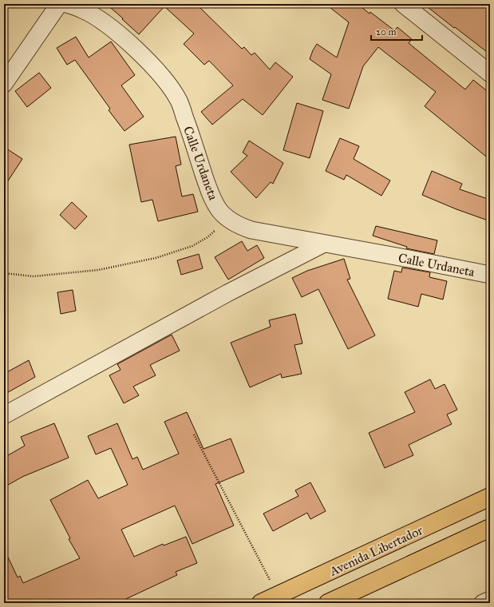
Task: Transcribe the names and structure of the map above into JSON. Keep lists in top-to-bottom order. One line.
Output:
{"streets":{"main road":["Avenida Libertador"],"street":["Calle Urdaneta"]},"scale_bar":"20 m"}
